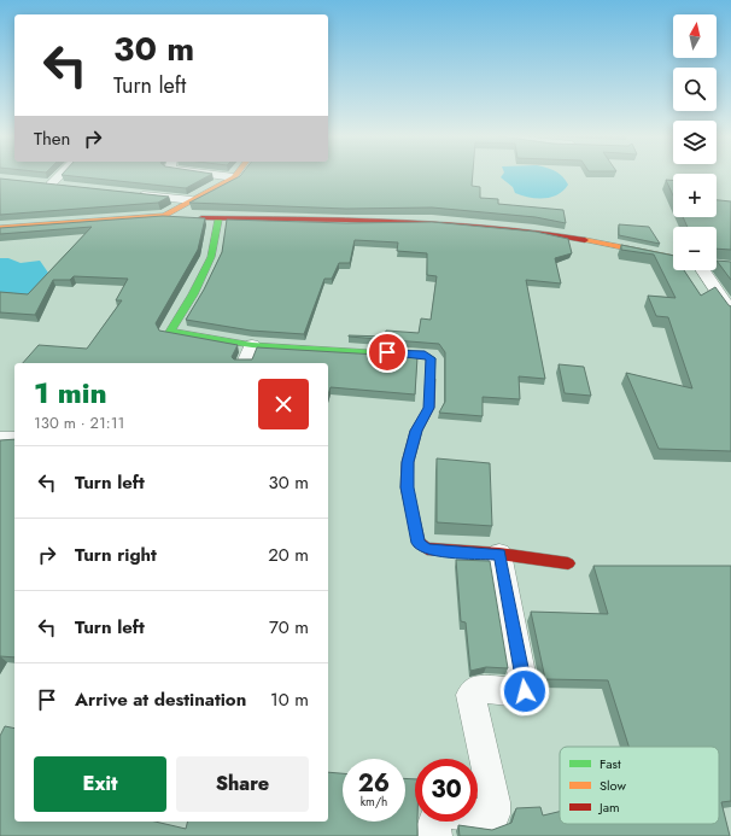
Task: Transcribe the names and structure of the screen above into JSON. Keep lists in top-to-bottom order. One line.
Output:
{"legend":["Fast","Slow","Jam"],"north":"top","page":{"map_buttons":["+","−"],"turn":["30 m","Turn left"],"then":"Then","heading":["1 min","130 m · 21:11"],"list":[{"name":"Turn left","value":"30 m"},{"name":"Turn right","value":"20 m"},{"name":"Turn left","value":"70 m"},{"name":"Arrive at destination","value":"10 m"}],"buttons":["Exit","Share"],"speed":"26 km/h","limit":"30"}}
